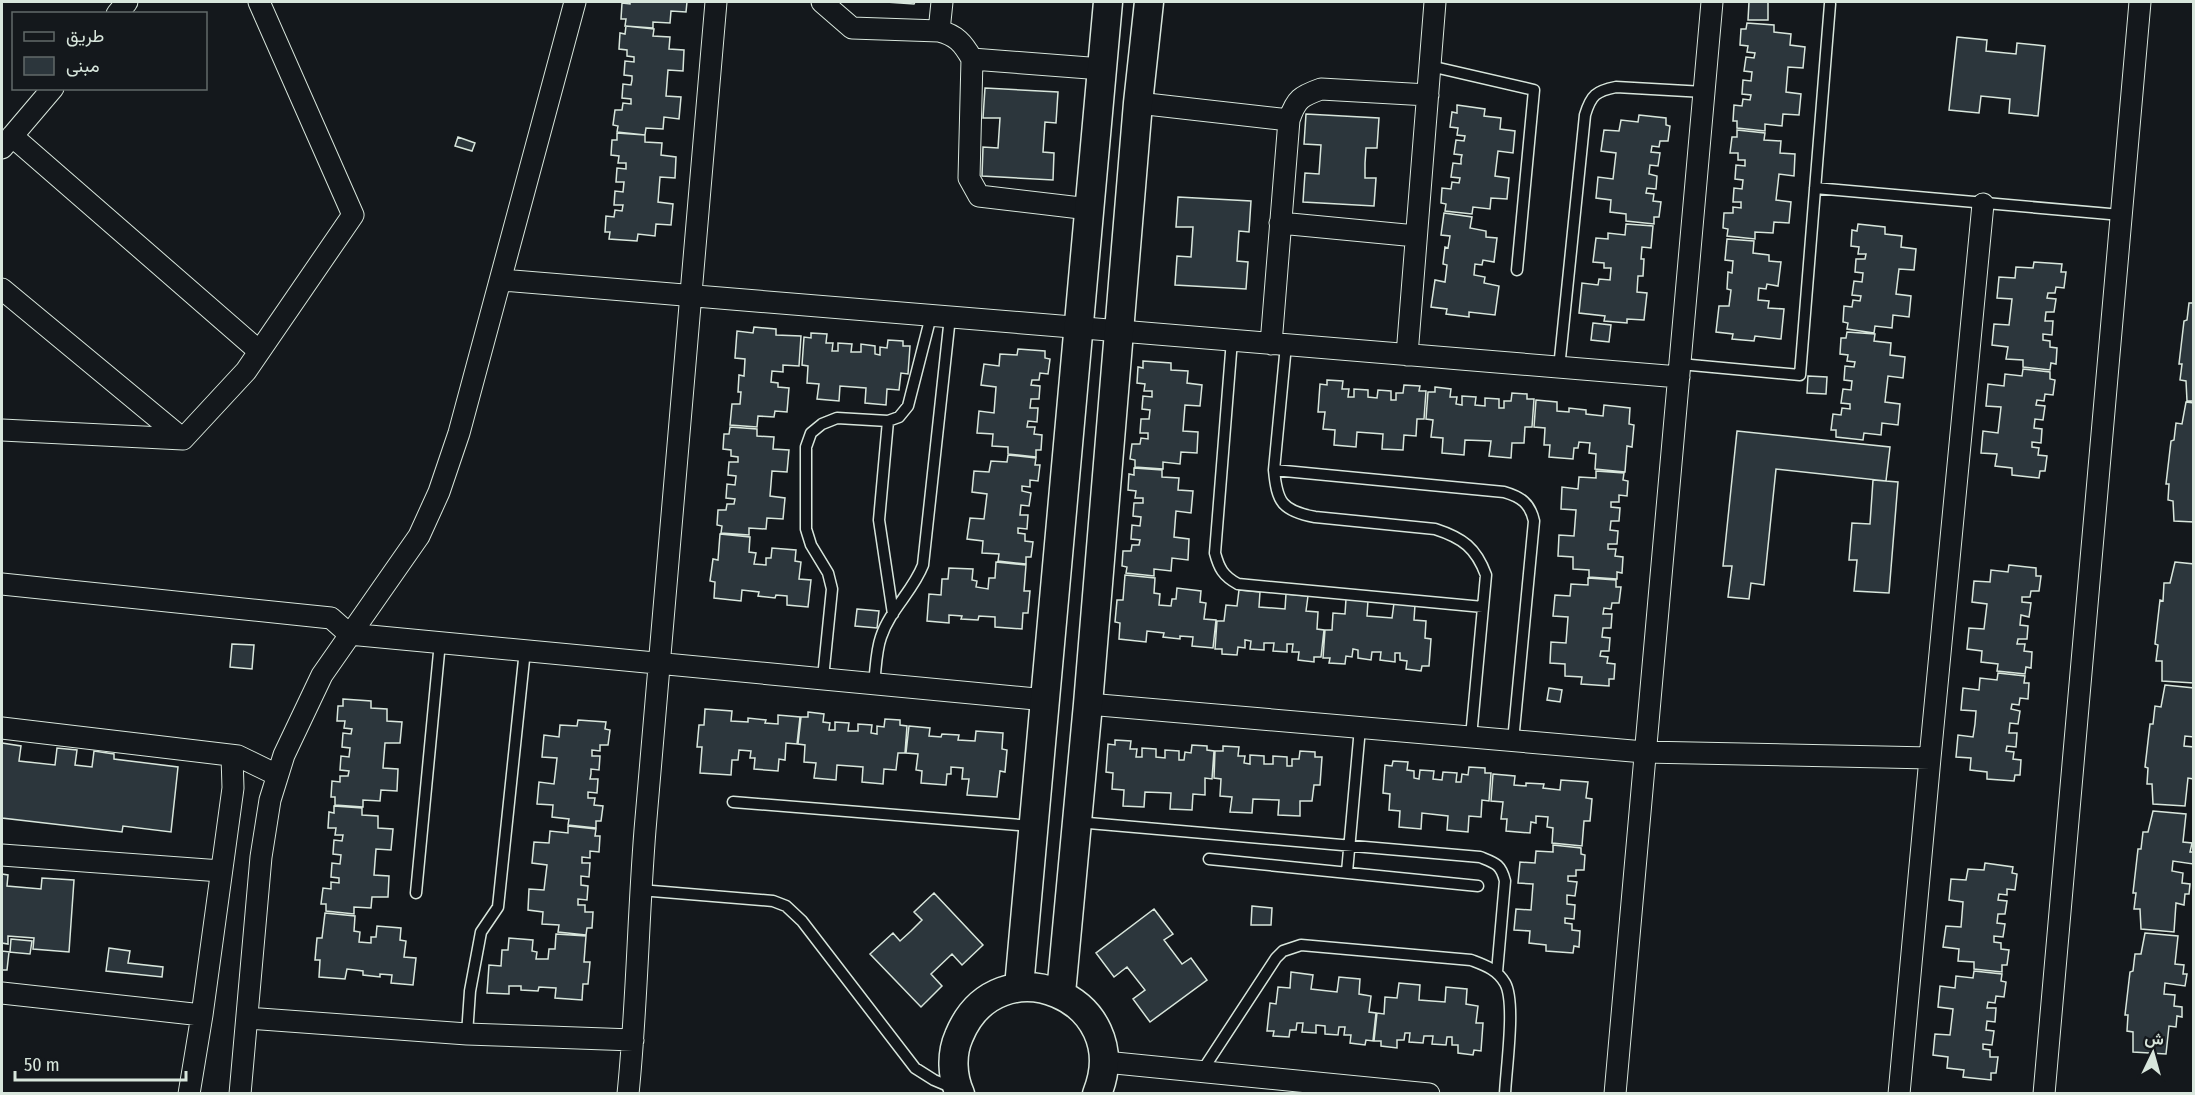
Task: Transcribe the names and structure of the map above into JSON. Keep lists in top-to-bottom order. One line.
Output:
{"legend":["طريق","مبنى"],"scale_bar":"50 m","north":"top"}
